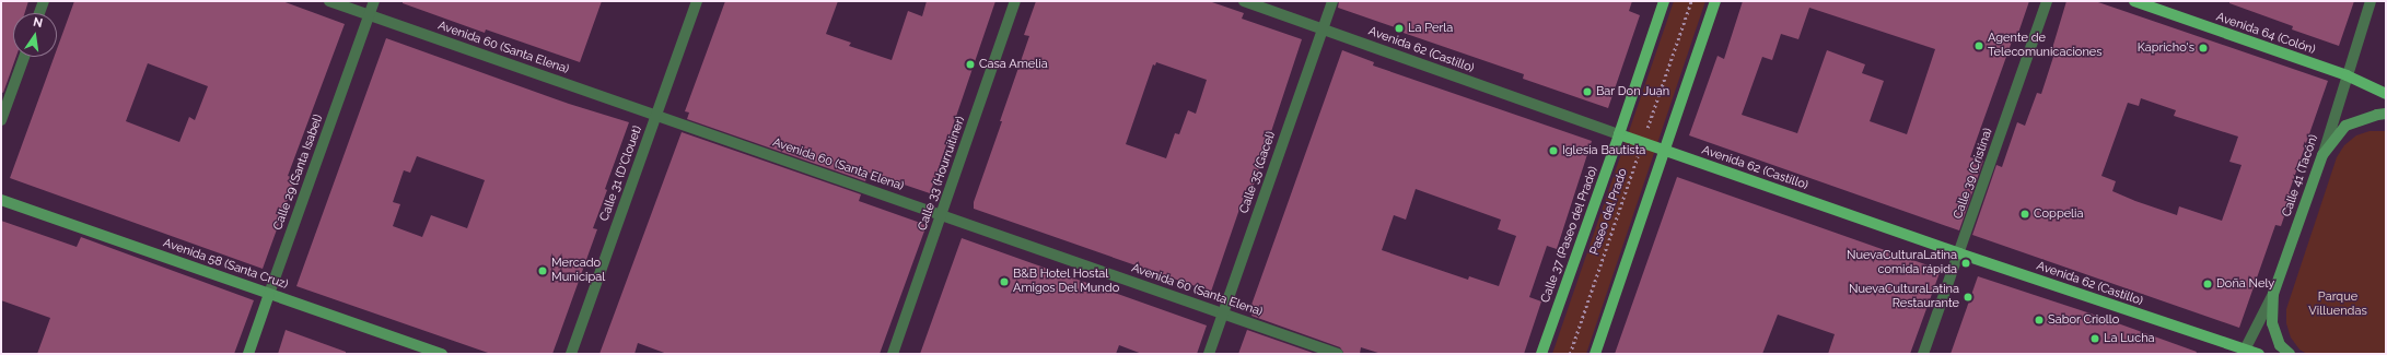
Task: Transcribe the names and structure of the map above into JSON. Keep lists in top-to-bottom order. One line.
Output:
{"streets":{"main road":["Avenida 64 (Colón)","Avenida 62 (Castillo)","Calle 29 (Santa Isabel)","Calle 41 (Tacón)","Calle 37 (Paseo del Prado)","Avenida 58 (Santa Cruz)"],"street":["Avenida 60 (Santa Elena)","Calle 35 (Gacel)","Calle 31 (D'Clouet)","Calle 33 (Hourruitiner)","Calle 39 (Cristina)"],"path":["Paseo del Prado"]},"crossings":[["Avenida 64 (Colón)","Calle 41 (Tacón)"],["Avenida 60 (Santa Elena)","Calle 29 (Santa Isabel)"],["Avenida 60 (Santa Elena)","Calle 35 (Gacel)"],["Avenida 60 (Santa Elena)","Calle 31 (D'Clouet)"],["Avenida 60 (Santa Elena)","Calle 33 (Hourruitiner)"],["Avenida 62 (Castillo)","Calle 35 (Gacel)"],["Avenida 62 (Castillo)","Calle 39 (Cristina)"],["Avenida 62 (Castillo)","Calle 41 (Tacón)"],["Avenida 62 (Castillo)","Paseo del Prado"],["Avenida 62 (Castillo)","Calle 37 (Paseo del Prado)"],["Calle 29 (Santa Isabel)","Avenida 58 (Santa Cruz)"]],"parks":["Parque Villuendas"],"places":["La Perla","Agente de Telecomunicaciones","Kapricho's","Casa Amelia","Bar Don Juan","Iglesia Bautista","Coppelia","NuevaCulturaLatina comida rápida","Mercado Municipal","B&B Hotel Hostal Amigos Del Mundo","Doña Nely","NuevaCulturaLatina Restaurante","Sabor Criollo","La Lucha"],"north":"top"}
